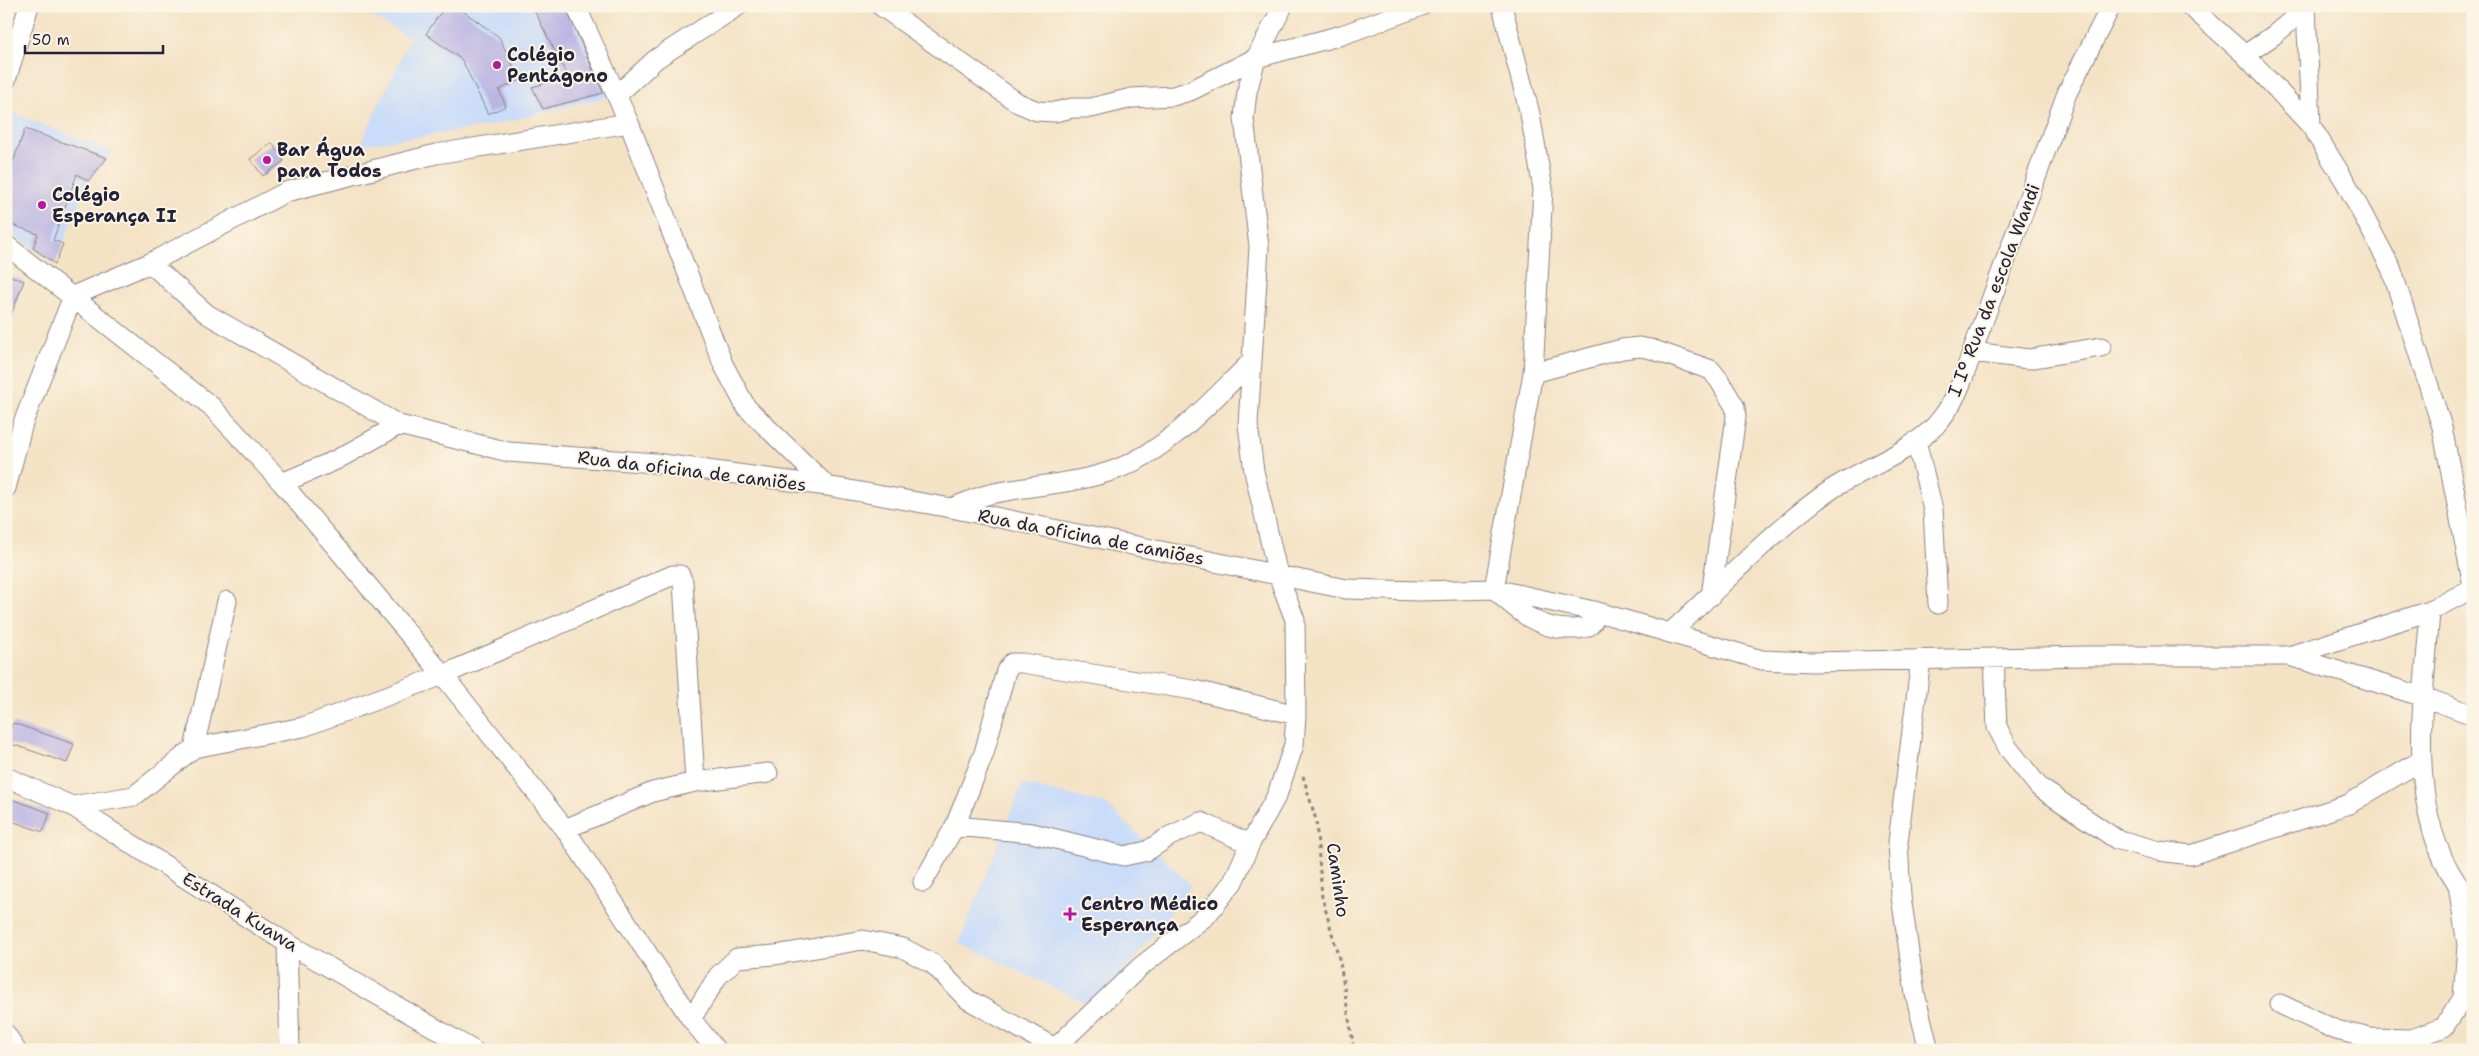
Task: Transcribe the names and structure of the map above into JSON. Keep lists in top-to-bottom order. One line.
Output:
{"streets":{"street":["I Iº Rua da escola Wandi","Rua da oficina de camiões","Estrada Kuawa"],"path":["Caminho"]},"crossings":[["I Iº Rua da escola Wandi","Rua da oficina de camiões"]],"places":{"other":["Colégio Pentágono","Bar Água para Todos","Colégio Esperança II"],"health":["Centro Médico Esperança"]},"scale_bar":"50 m"}
